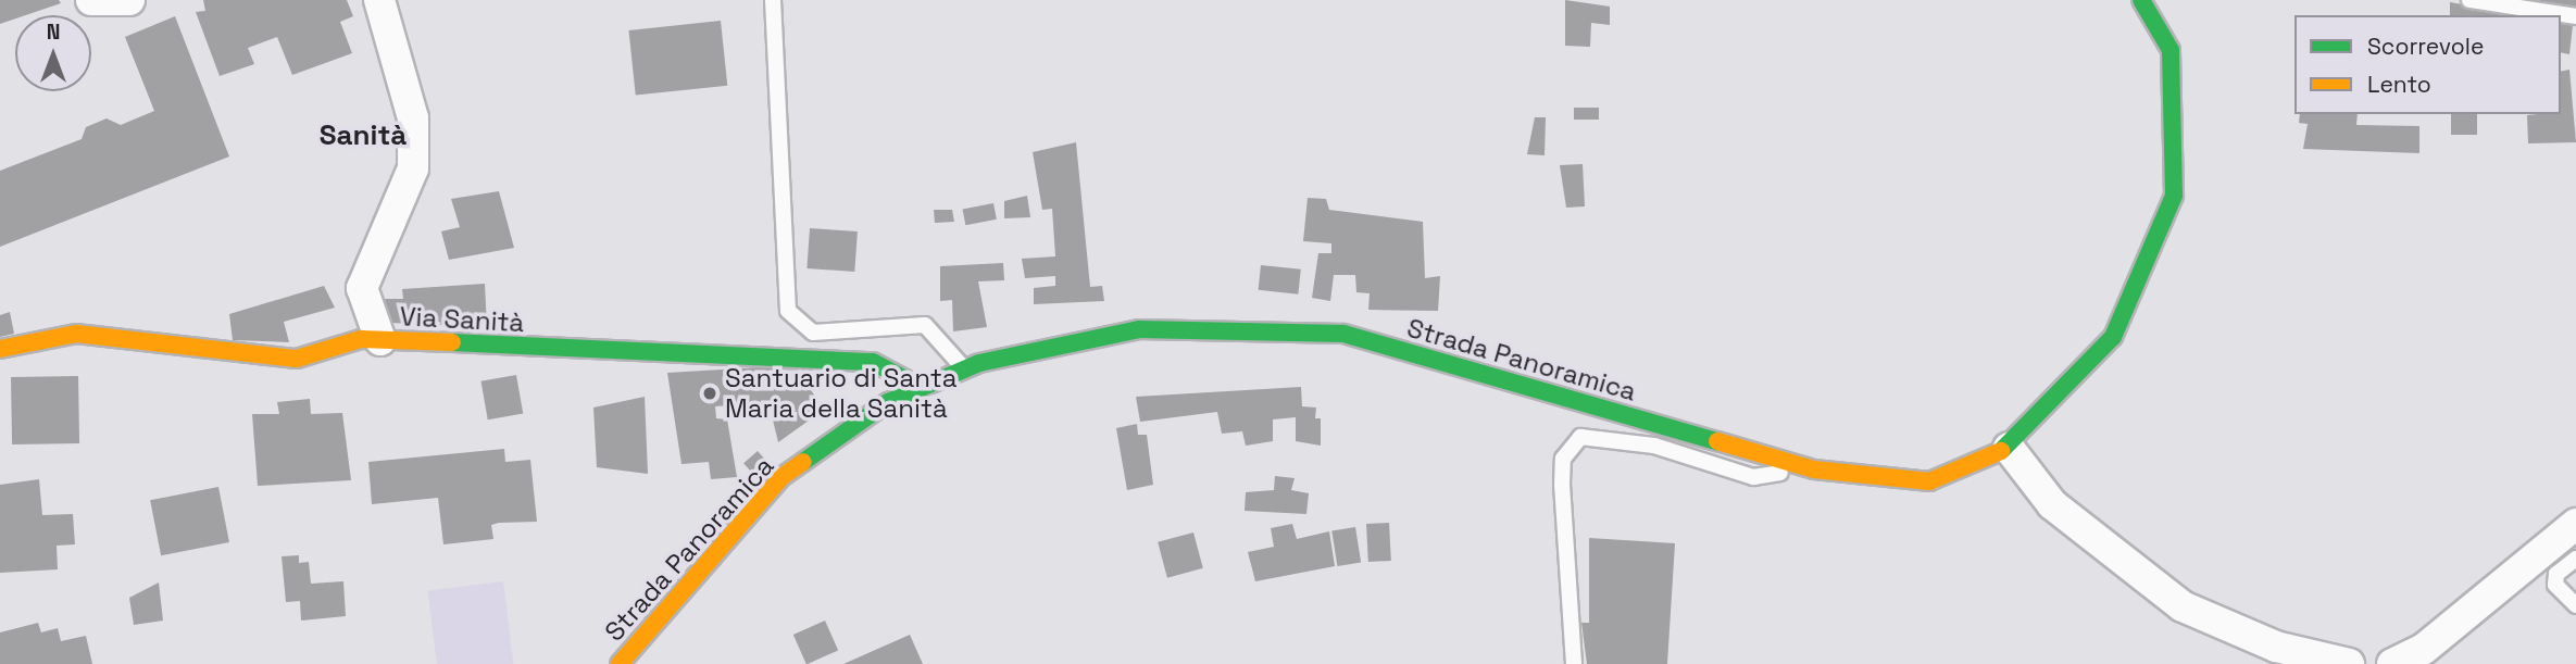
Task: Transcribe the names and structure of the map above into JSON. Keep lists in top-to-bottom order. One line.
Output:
{"streets":{"main road":["Via Sanità","Strada Panoramica"]},"crossings":[["Via Sanità","Strada Panoramica"]],"districts":["Sanità"],"places":["Santuario di Santa Maria della Sanità"],"legend":["Scorrevole","Lento"],"north":"top"}
